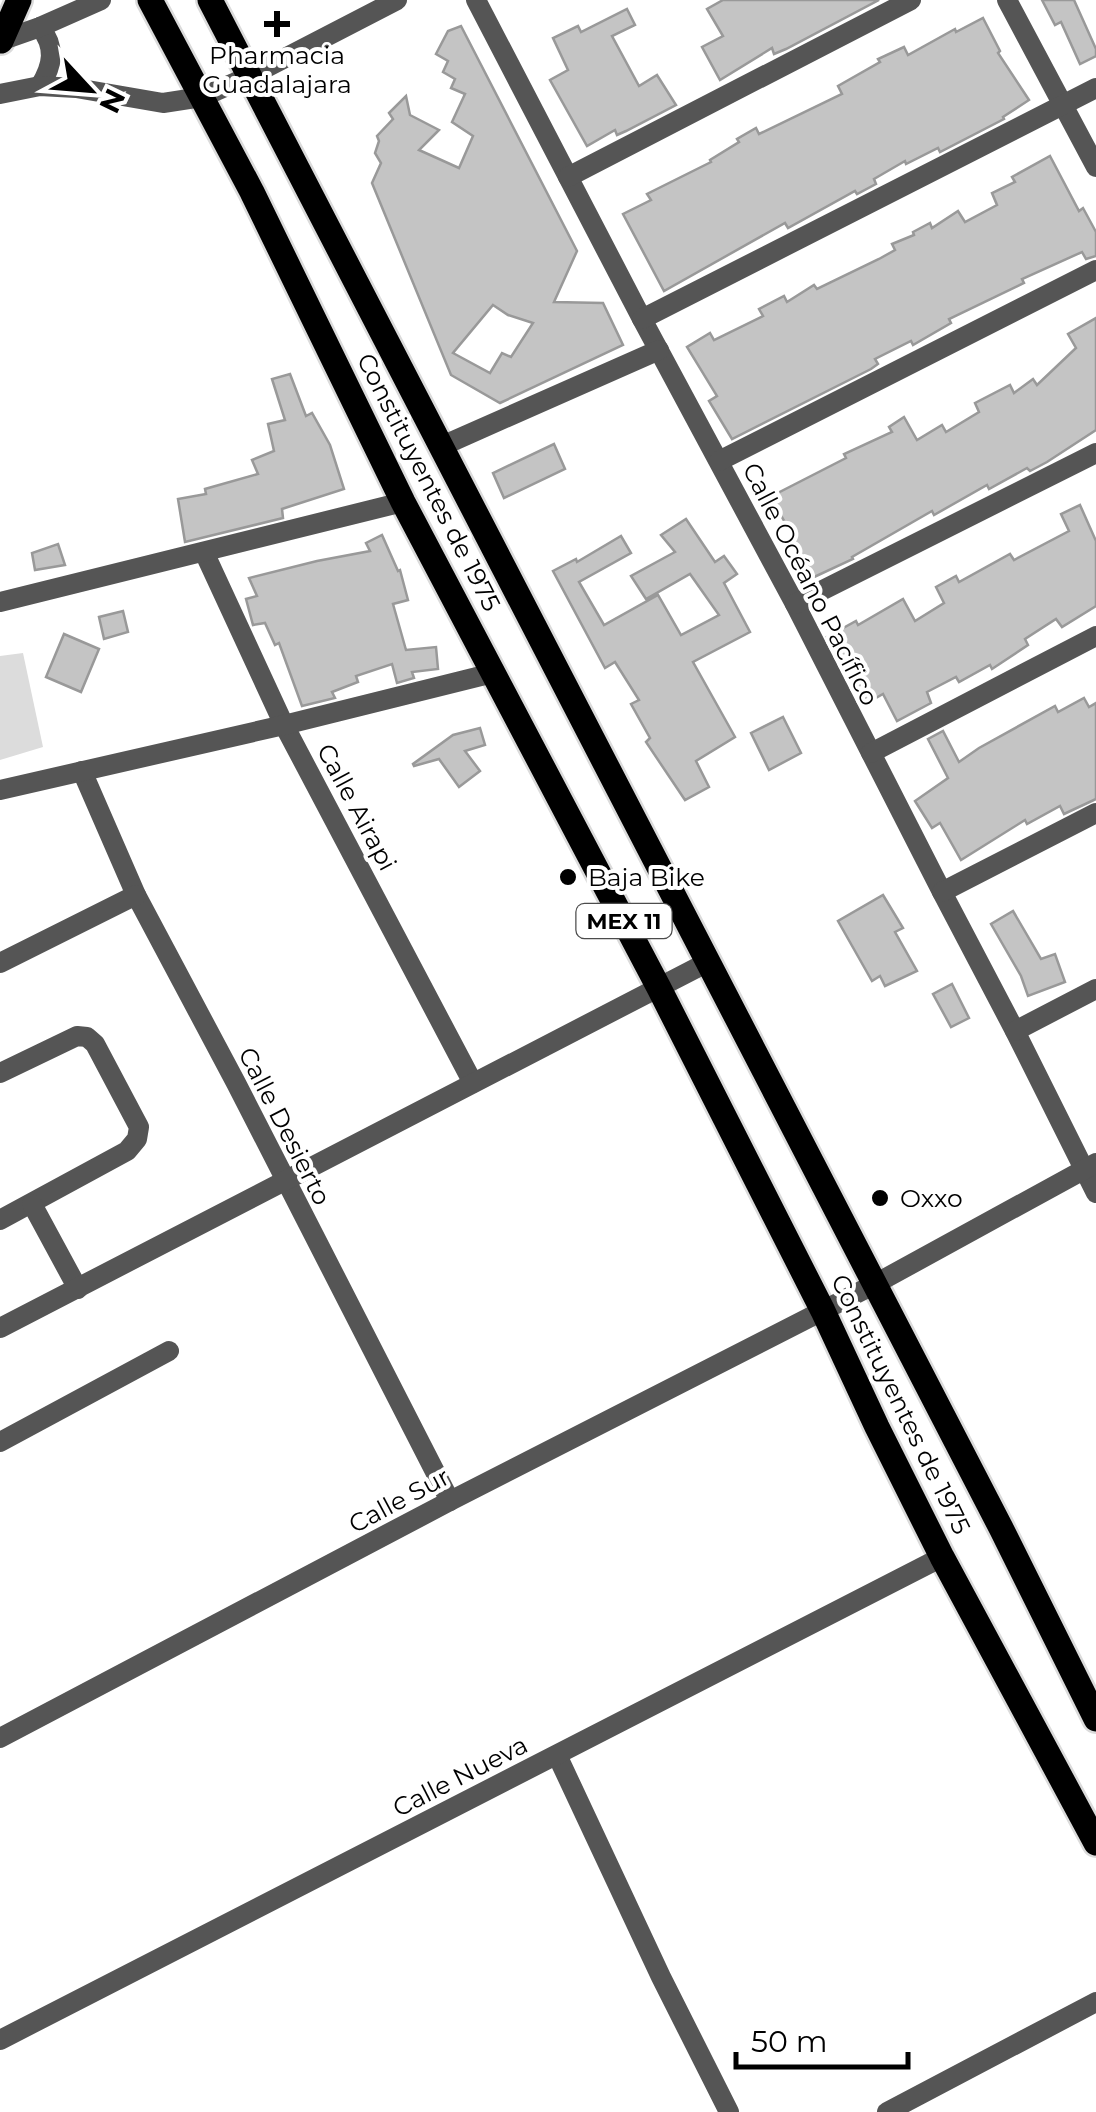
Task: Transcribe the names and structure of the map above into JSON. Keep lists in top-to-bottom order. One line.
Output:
{"streets":{"main road":["Constituyentes de 1975","MEX 11"],"street":["Calle Océano Pacífico","Calle Airapi","Calle Desierto","Calle Sur","Calle Nueva"]},"crossings":[["Constituyentes de 1975","Calle Sur"],["Constituyentes de 1975","Calle Nueva"],["Calle Océano Pacífico","Calle Sur"],["Calle Desierto","Calle Sur"]],"places":{"health":["Pharmacia Guadalajara"],"other":["Baja Bike","Oxxo"]},"scale_bar":"50 m","north":"bottom right"}
